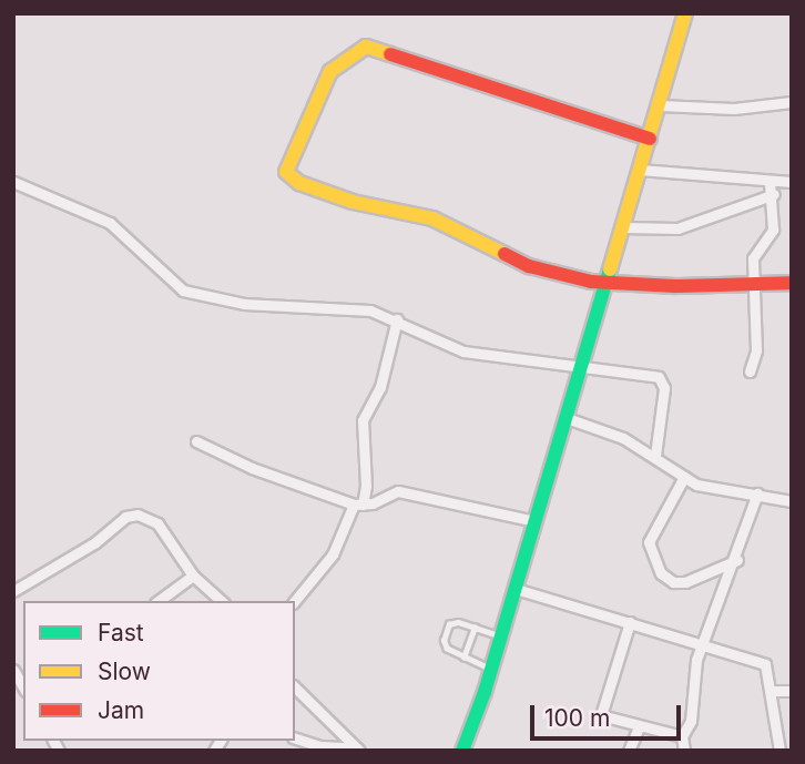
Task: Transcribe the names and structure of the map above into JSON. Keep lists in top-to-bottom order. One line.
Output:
{"legend":["Fast","Slow","Jam"],"scale_bar":"100 m"}
